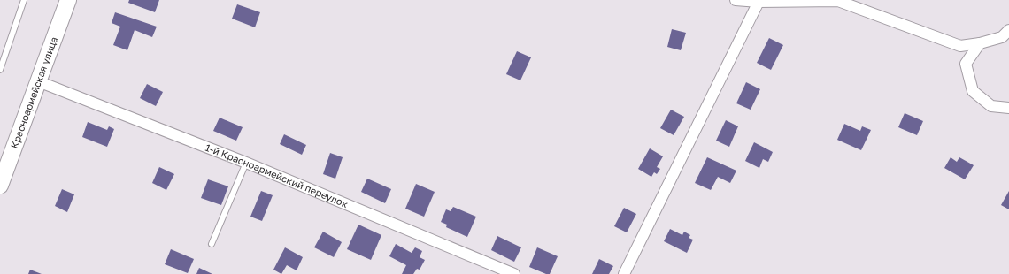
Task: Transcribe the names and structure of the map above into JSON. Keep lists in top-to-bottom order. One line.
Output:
{"streets":{"main road":["Красноармейская улица"],"street":["1-й Красноармейский переулок"]},"crossings":[["Красноармейская улица","1-й Красноармейский переулок"]]}
